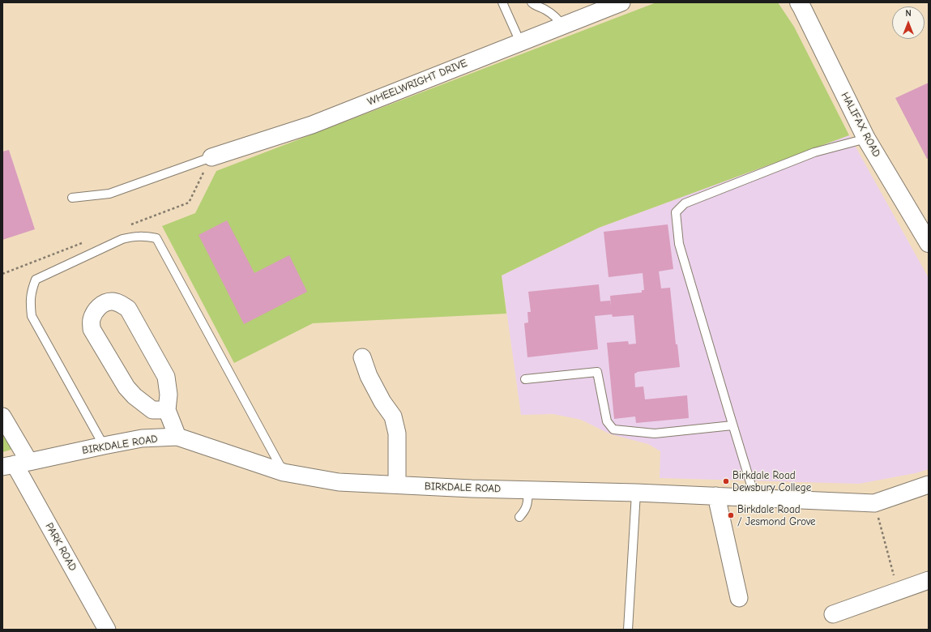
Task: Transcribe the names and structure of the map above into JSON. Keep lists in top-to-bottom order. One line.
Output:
{"streets":{"main road":["HALIFAX ROAD"],"street":["WHEELWRIGHT DRIVE","BIRKDALE ROAD","PARK ROAD"]},"crossings":[["BIRKDALE ROAD","PARK ROAD"]],"places":["Birkdale Road Dewsbury College","Birkdale Road / Jesmond Grove"],"north":"top"}
